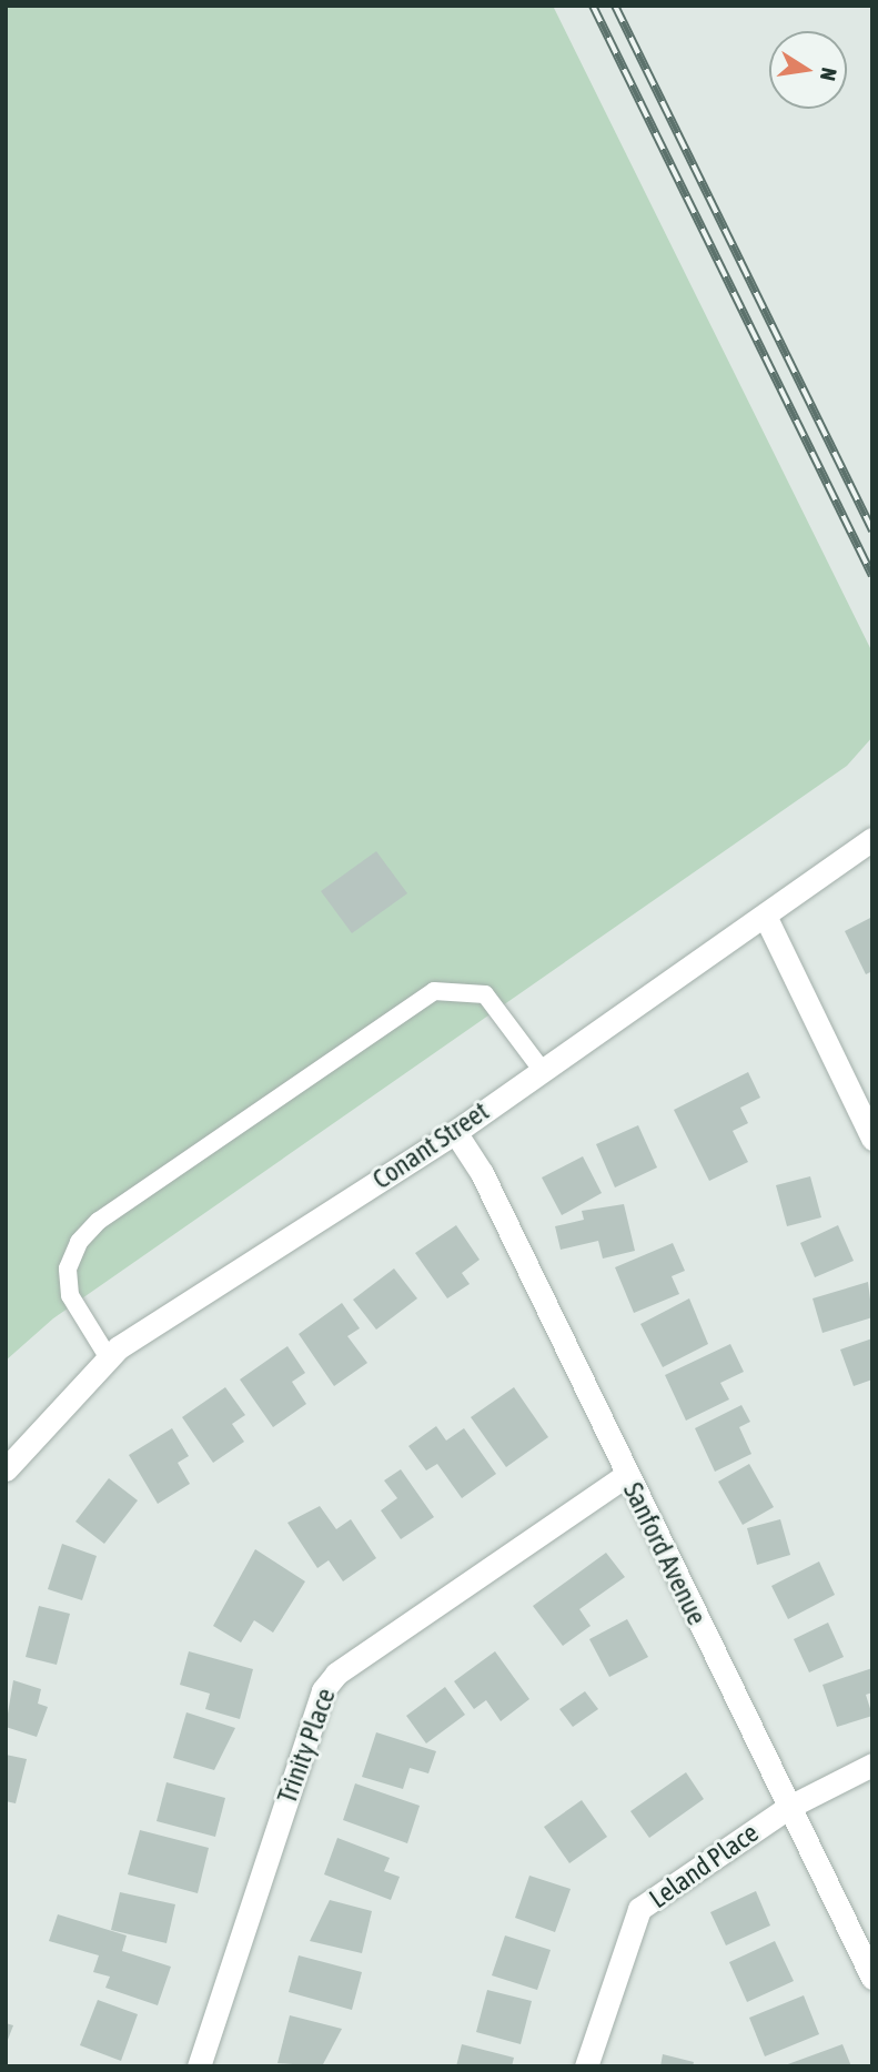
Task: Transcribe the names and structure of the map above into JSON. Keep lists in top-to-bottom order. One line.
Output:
{"streets":{"street":["Conant Street","Sanford Avenue","Trinity Place","Leland Place"]},"crossings":[["Conant Street","Sanford Avenue"],["Sanford Avenue","Trinity Place"],["Sanford Avenue","Leland Place"]],"north":"right"}
